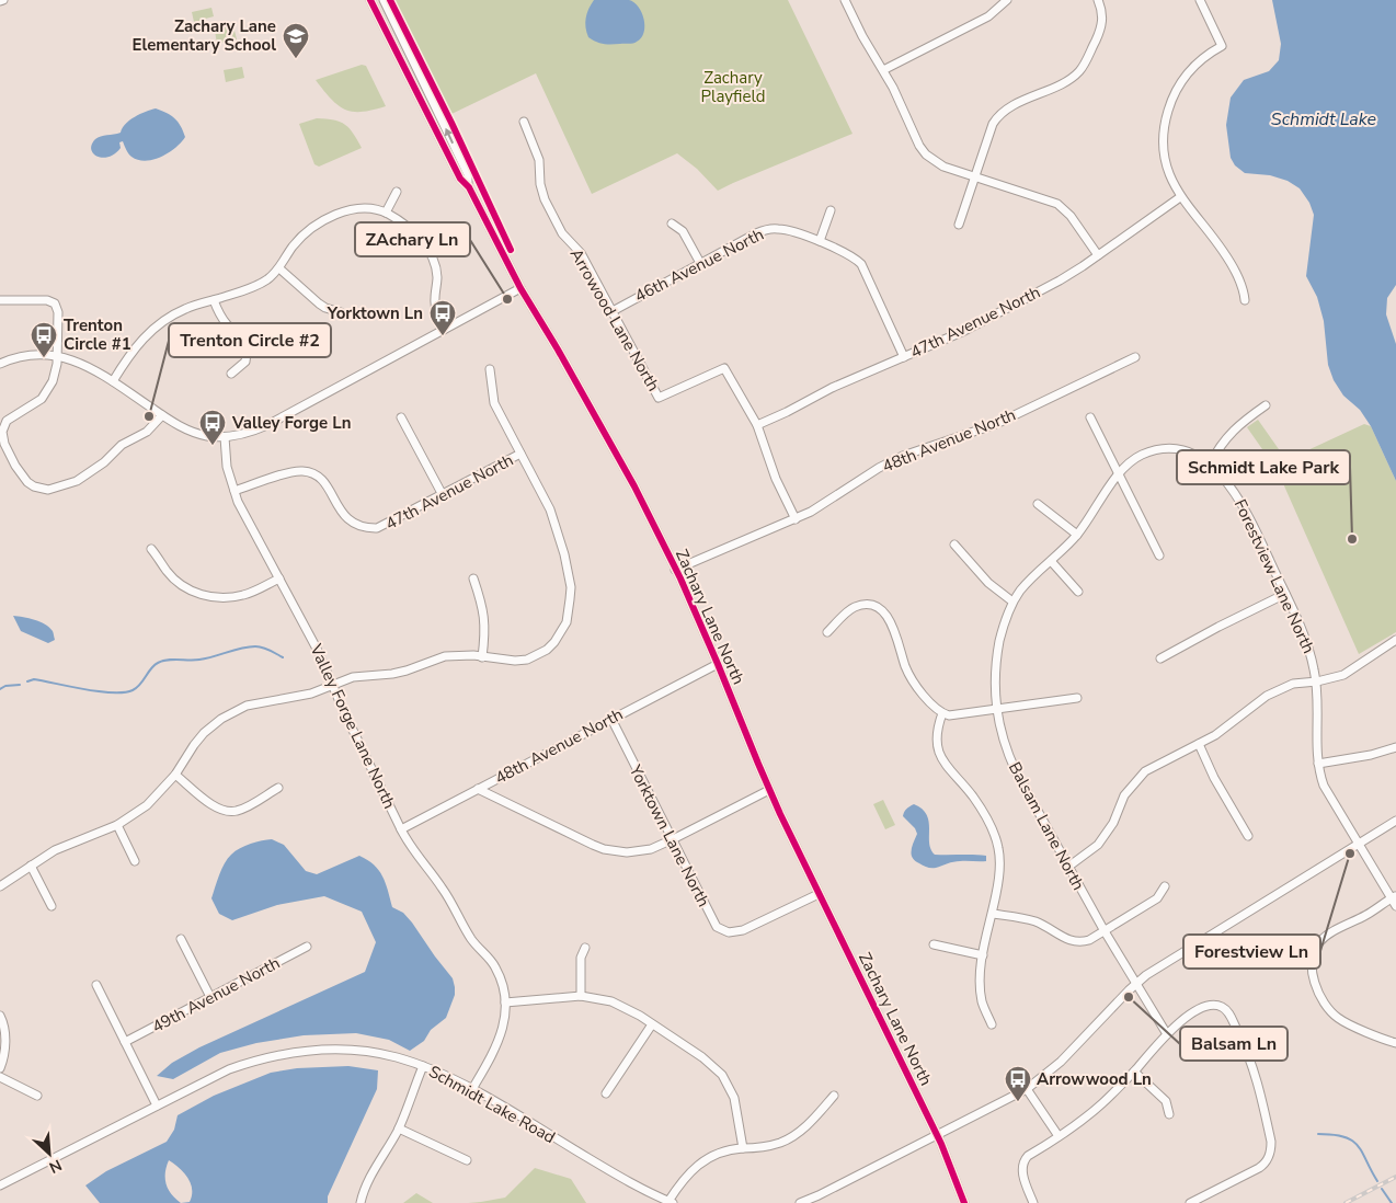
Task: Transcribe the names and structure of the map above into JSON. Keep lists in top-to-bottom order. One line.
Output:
{"streets":{"street":["46th Avenue North","Arrowood Lane North","47th Avenue North","48th Avenue North","Forestview Lane North","Zachary Lane North","Valley Forge Lane North","Balsam Lane North","Yorktown Lane North","49th Avenue North","Schmidt Lake Road"]},"crossings":[["46th Avenue North","Arrowood Lane North"],["46th Avenue North","47th Avenue North"],["Arrowood Lane North","47th Avenue North"],["47th Avenue North","Valley Forge Lane North"],["48th Avenue North","Zachary Lane North"],["48th Avenue North","Valley Forge Lane North"],["48th Avenue North","Yorktown Lane North"],["Forestview Lane North","Balsam Lane North"],["Zachary Lane North","Yorktown Lane North"],["Valley Forge Lane North","Schmidt Lake Road"]],"water":["Schmidt Lake"],"parks":["Zachary Playfield"],"places":{"school or university":["Zachary Lane Elementary School"],"other":["ZAchary Ln","Trenton Circle #2","Schmidt Lake Park","Forestview Ln","Balsam Ln"],"bus stop":["Yorktown Ln","Trenton Circle #1","Valley Forge Ln","Arrowwood Ln"]},"north":"bottom right"}
